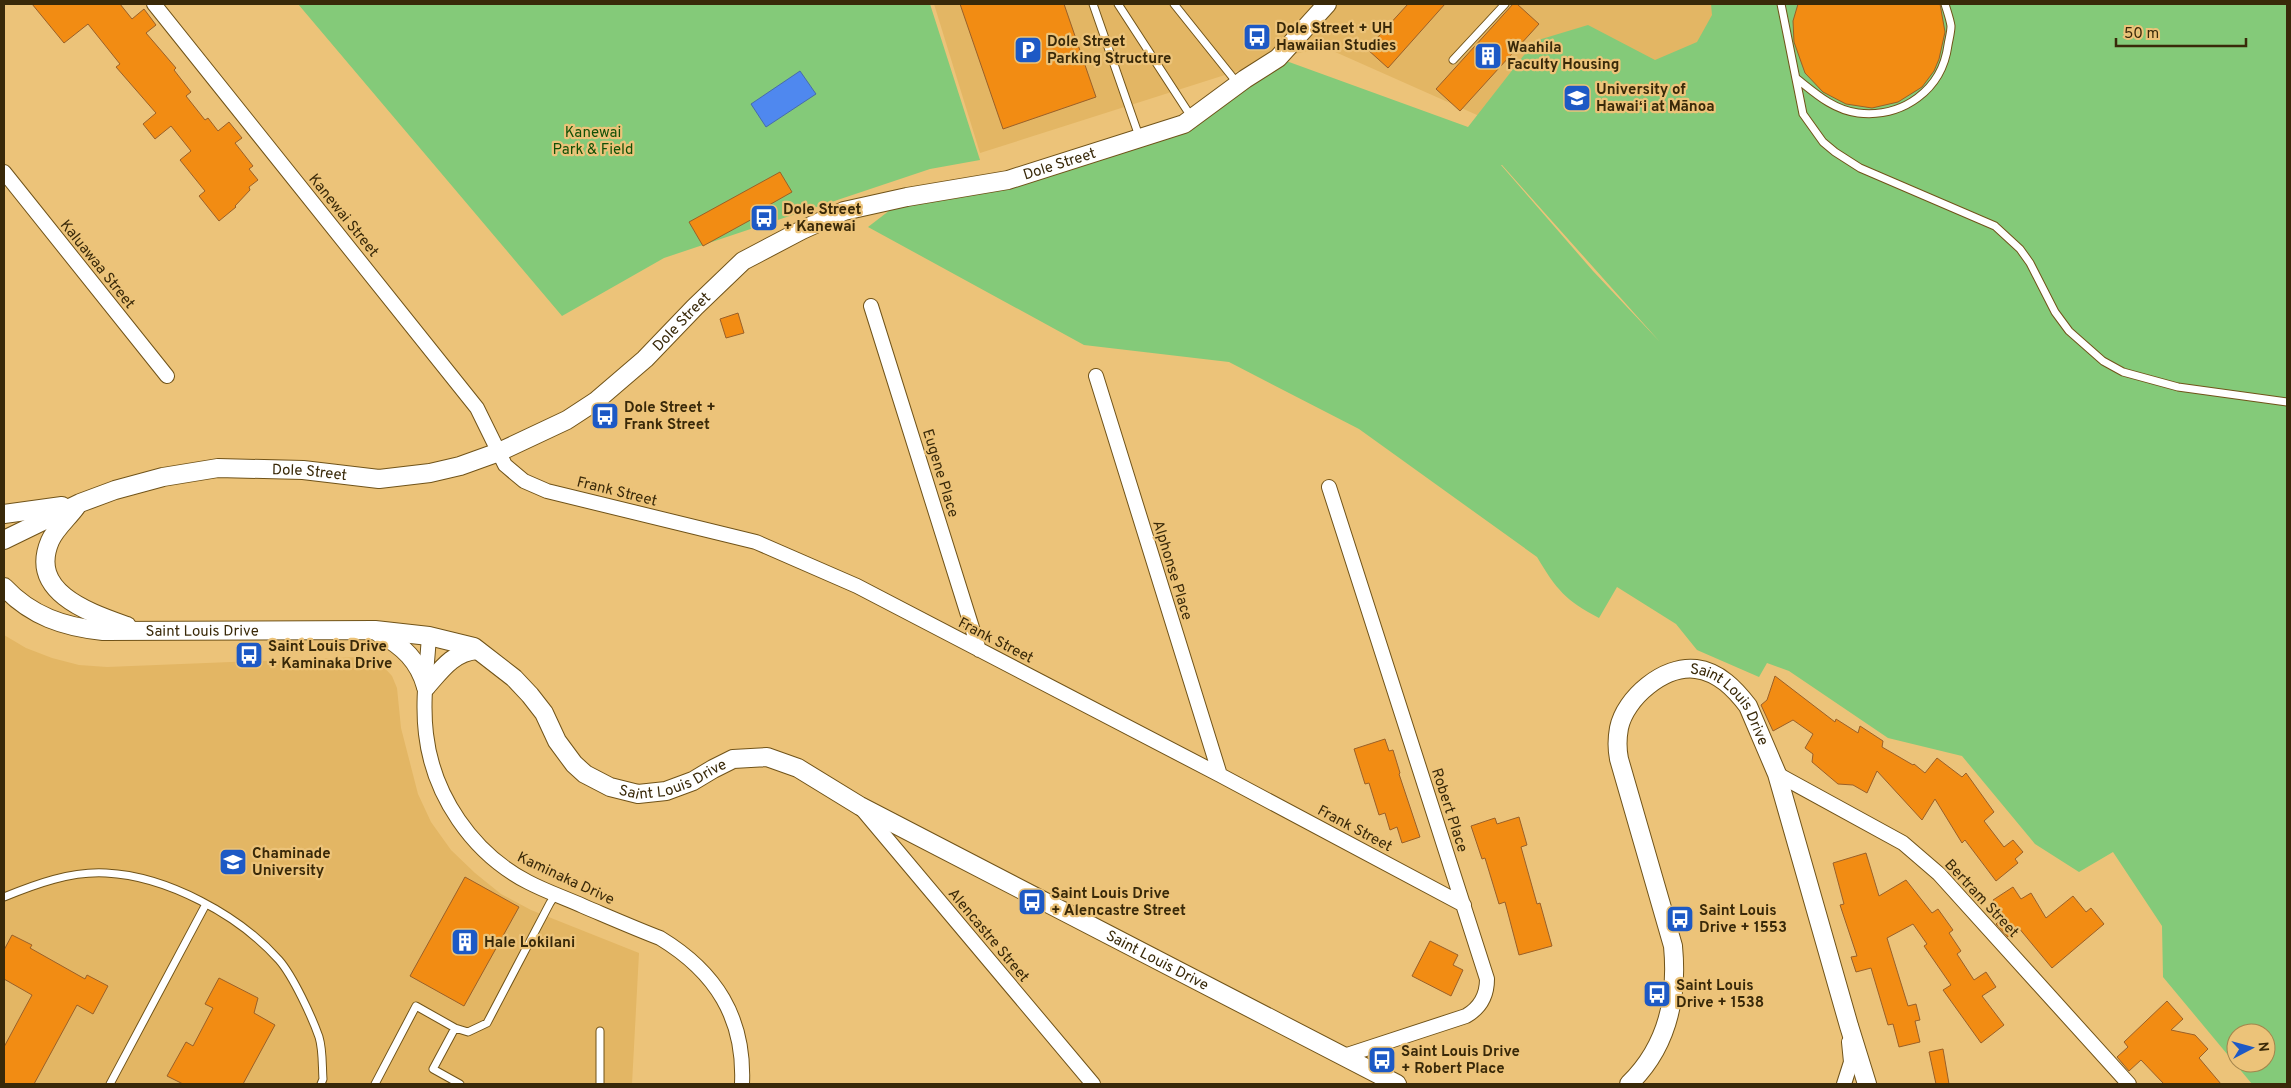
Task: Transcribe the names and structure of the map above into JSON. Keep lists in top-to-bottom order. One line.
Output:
{"streets":{"street":["Dole Street","Kanewai Street","Kaluawaa Street","Eugene Place","Frank Street","Alphonse Place","Saint Louis Drive","Robert Place","Kaminaka Drive","Bertram Street","Alencastre Street"]},"crossings":[["Dole Street","Kanewai Street"],["Dole Street","Frank Street"],["Kanewai Street","Frank Street"],["Eugene Place","Frank Street"],["Frank Street","Alphonse Place"],["Frank Street","Robert Place"],["Saint Louis Drive","Robert Place"],["Saint Louis Drive","Kaminaka Drive"],["Saint Louis Drive","Bertram Street"],["Saint Louis Drive","Alencastre Street"]],"parks":["Kanewai Park & Field"],"places":{"bus stop":["Dole Street + UH Hawaiian Studies","Dole Street + Kanewai","Dole Street + Frank Street","Saint Louis Drive + Kaminaka Drive","Saint Louis Drive + Alencastre Street","Saint Louis Drive + 1553","Saint Louis Drive + 1538","Saint Louis Drive + Robert Place"],"parking":["Dole Street Parking Structure"],"building":["Waahila Faculty Housing","Hale Lokilani"],"school or university":["University of Hawaiʻi at Mānoa","Chaminade University"]},"scale_bar":"50 m","north":"right"}
